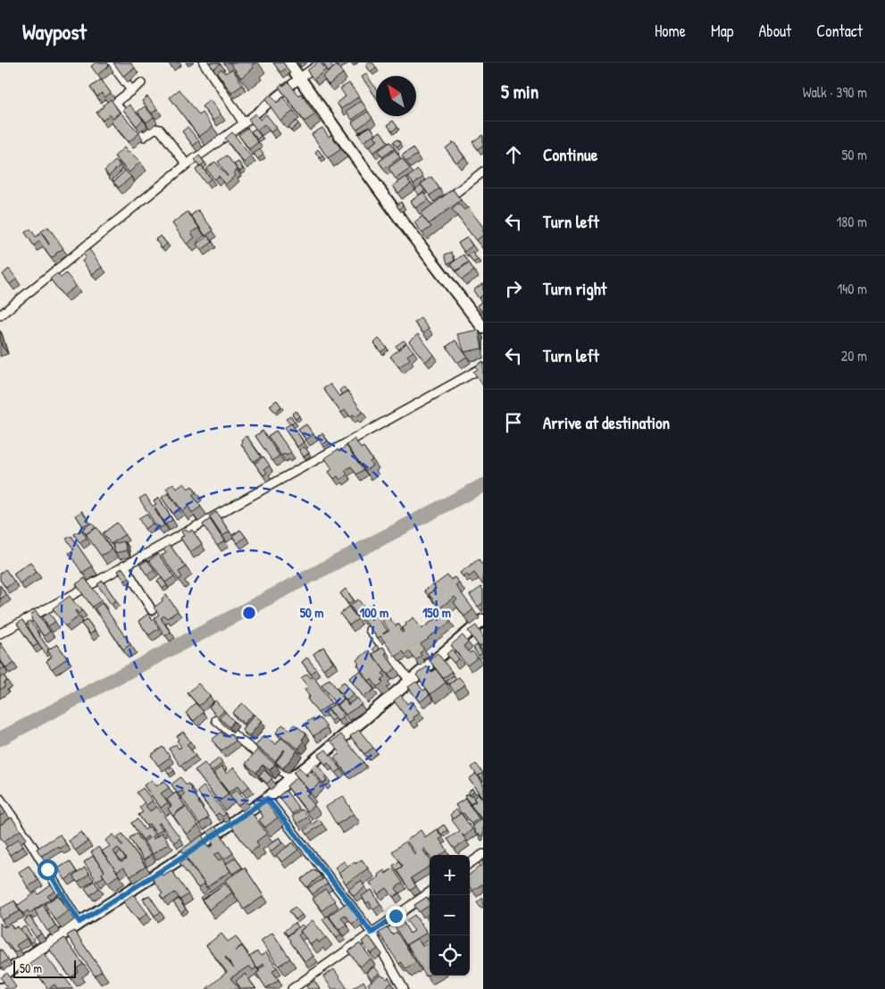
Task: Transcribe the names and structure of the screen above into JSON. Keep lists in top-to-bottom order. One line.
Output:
{"scale_bar":"50 m","north":"top left","page":{"header":"Waypost","nav":["Home","Map","About","Contact"],"heading":["5 min","Walk · 390 m"],"list":[["Continue","50 m"],["Turn left","180 m"],["Turn right","140 m"],["Turn left","20 m"],"Arrive at destination"],"map_buttons":["+","−"],"scale":"50 m"},"rings":["50 m","100 m","150 m"]}
